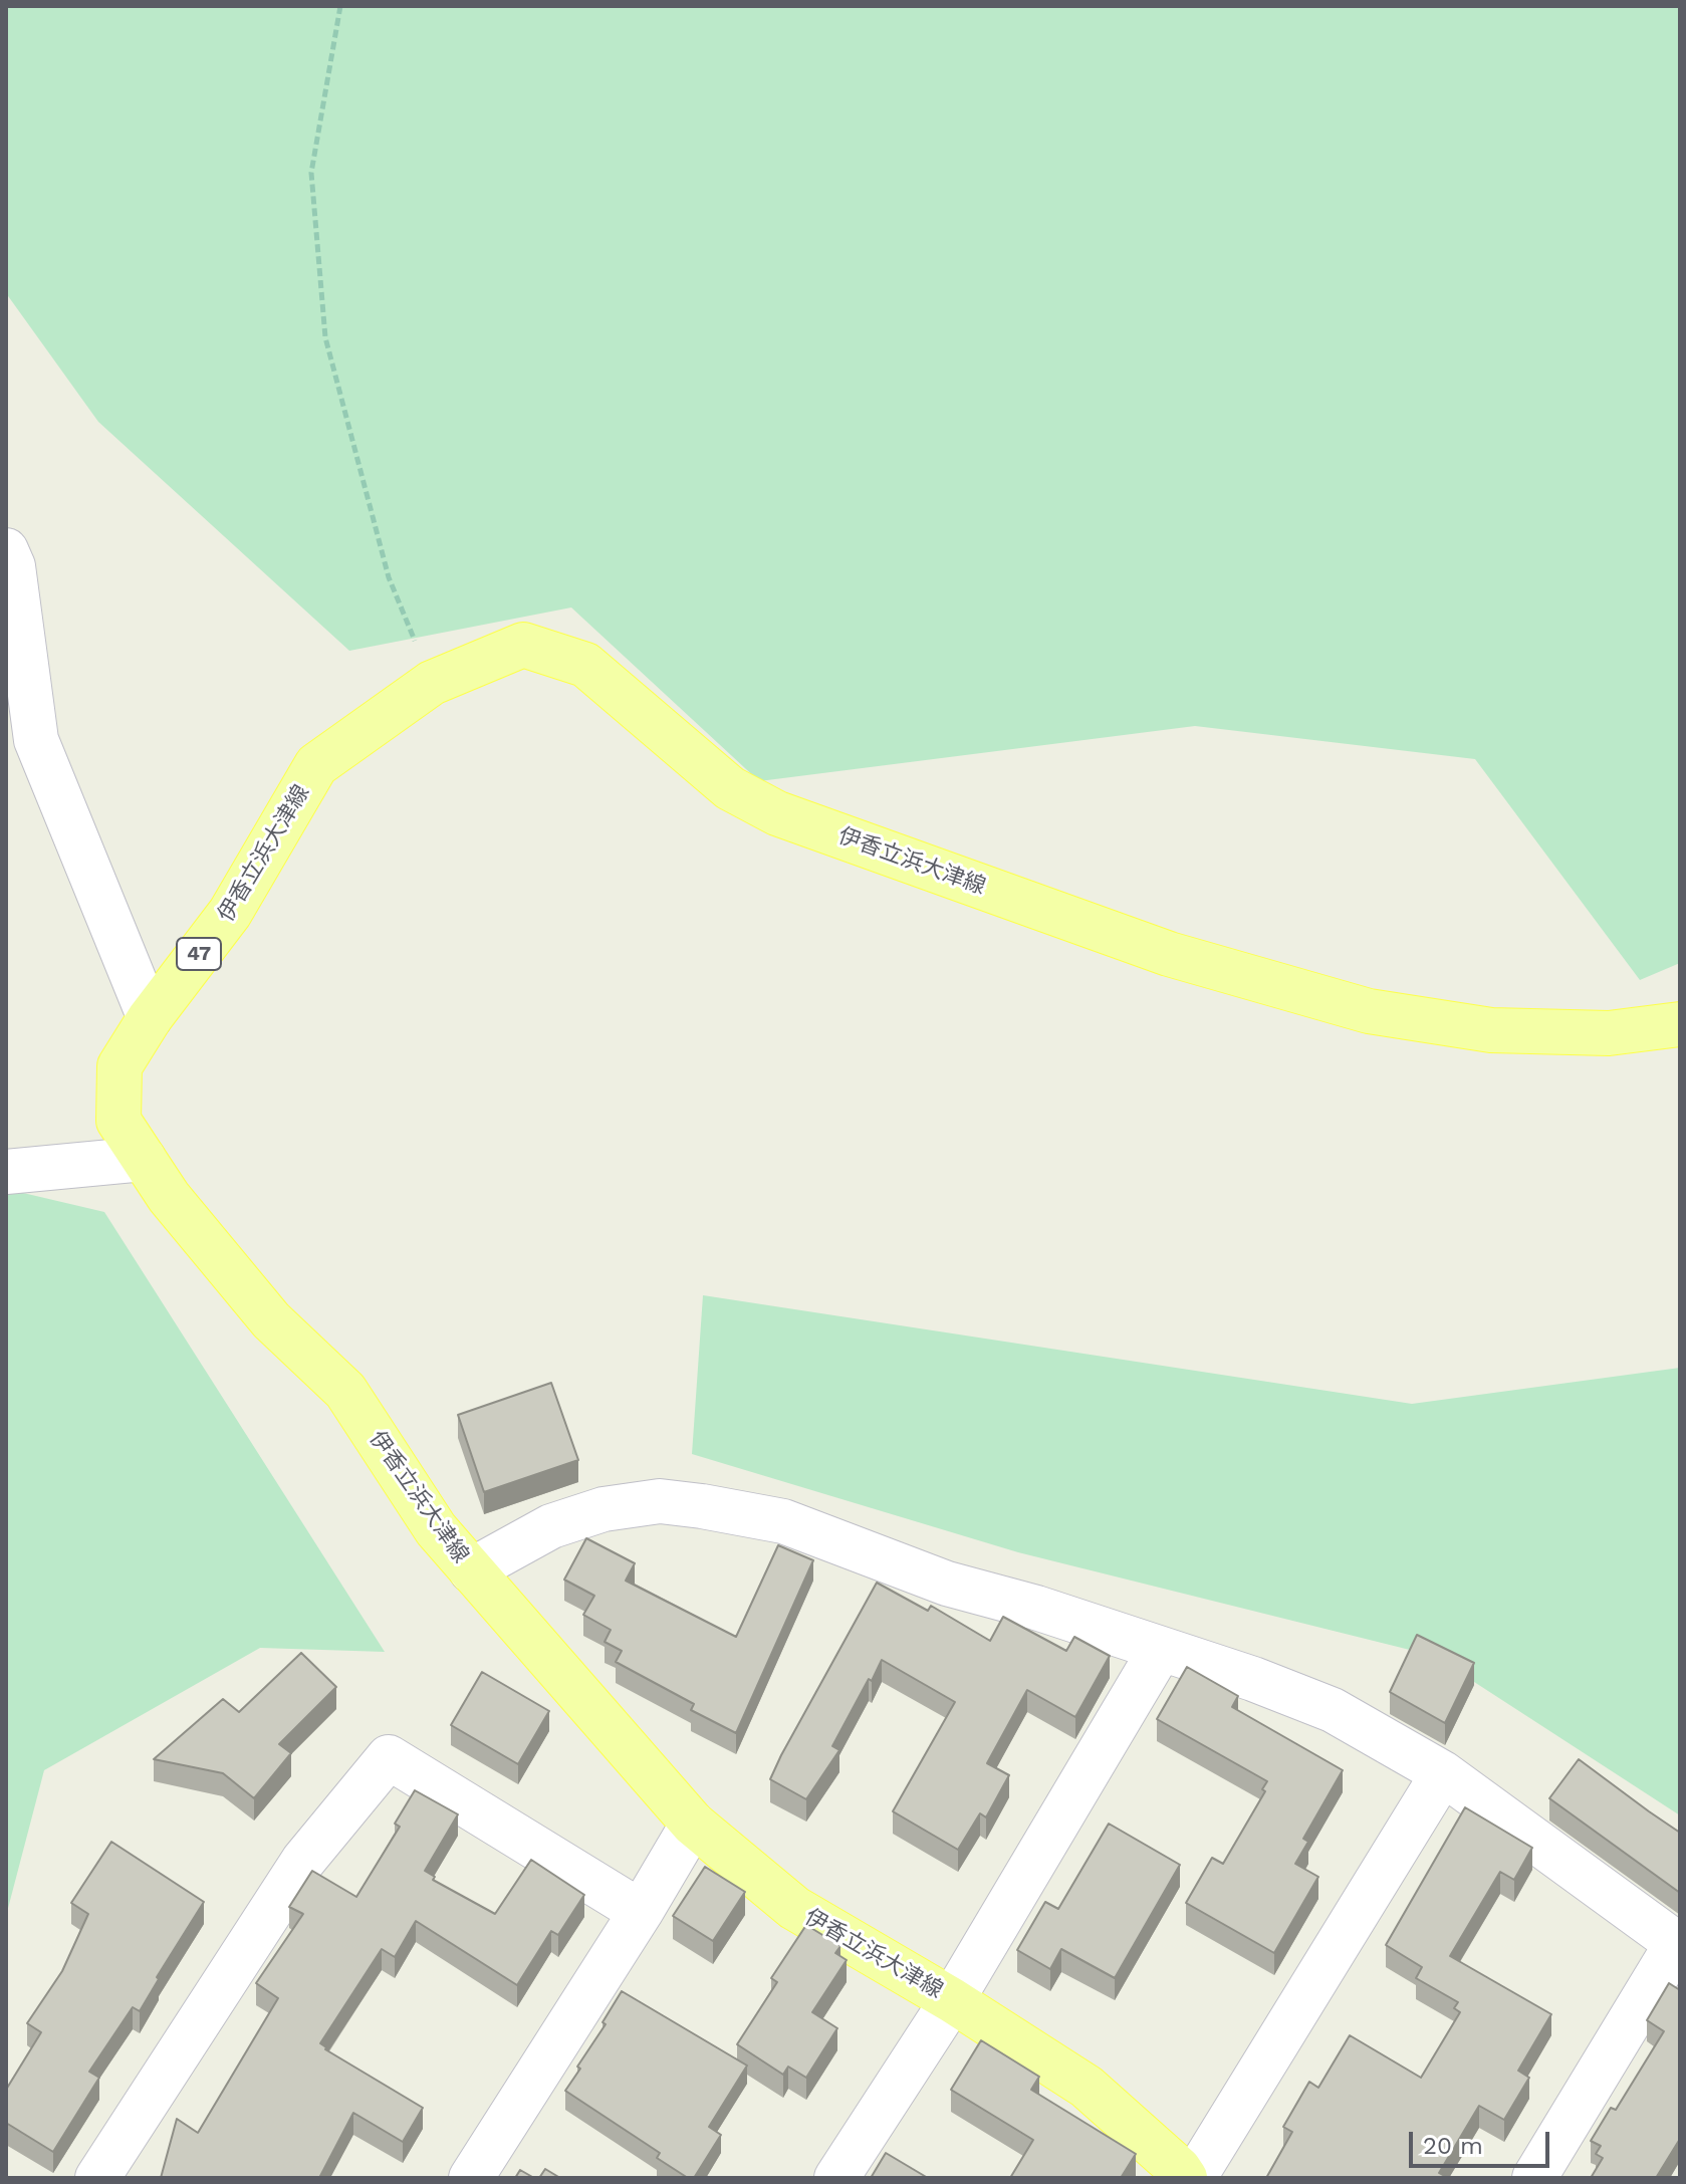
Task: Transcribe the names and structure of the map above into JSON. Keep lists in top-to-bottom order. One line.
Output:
{"streets":{"main road":["伊香立浜大津線","47"]},"scale_bar":"20 m"}
